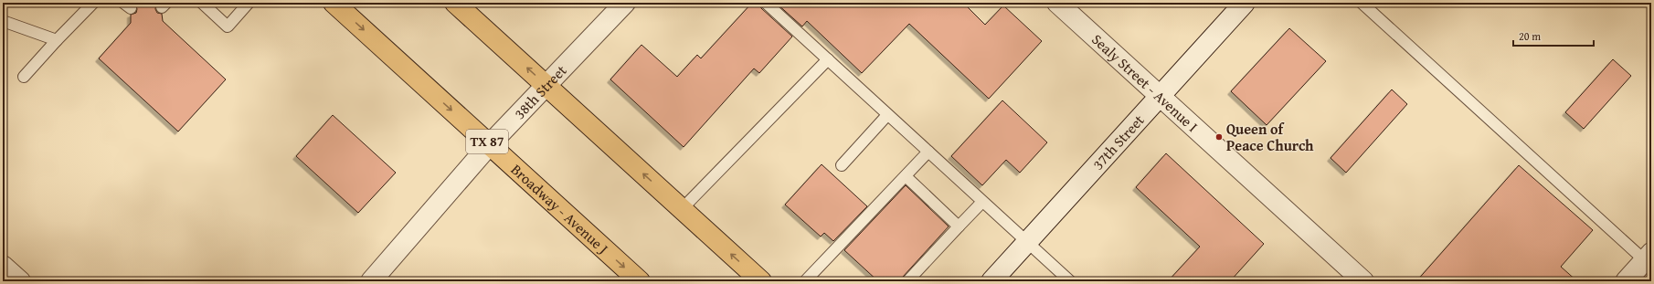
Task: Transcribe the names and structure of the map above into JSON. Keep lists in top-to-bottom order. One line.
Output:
{"streets":{"main road":["TX 87","Broadway - Avenue J"],"street":["Sealy Street - Avenue I","38th Street","37th Street"]},"crossings":[["Sealy Street - Avenue I","37th Street"],["38th Street","Broadway - Avenue J"]],"places":["Queen of Peace Church"],"scale_bar":"20 m"}
